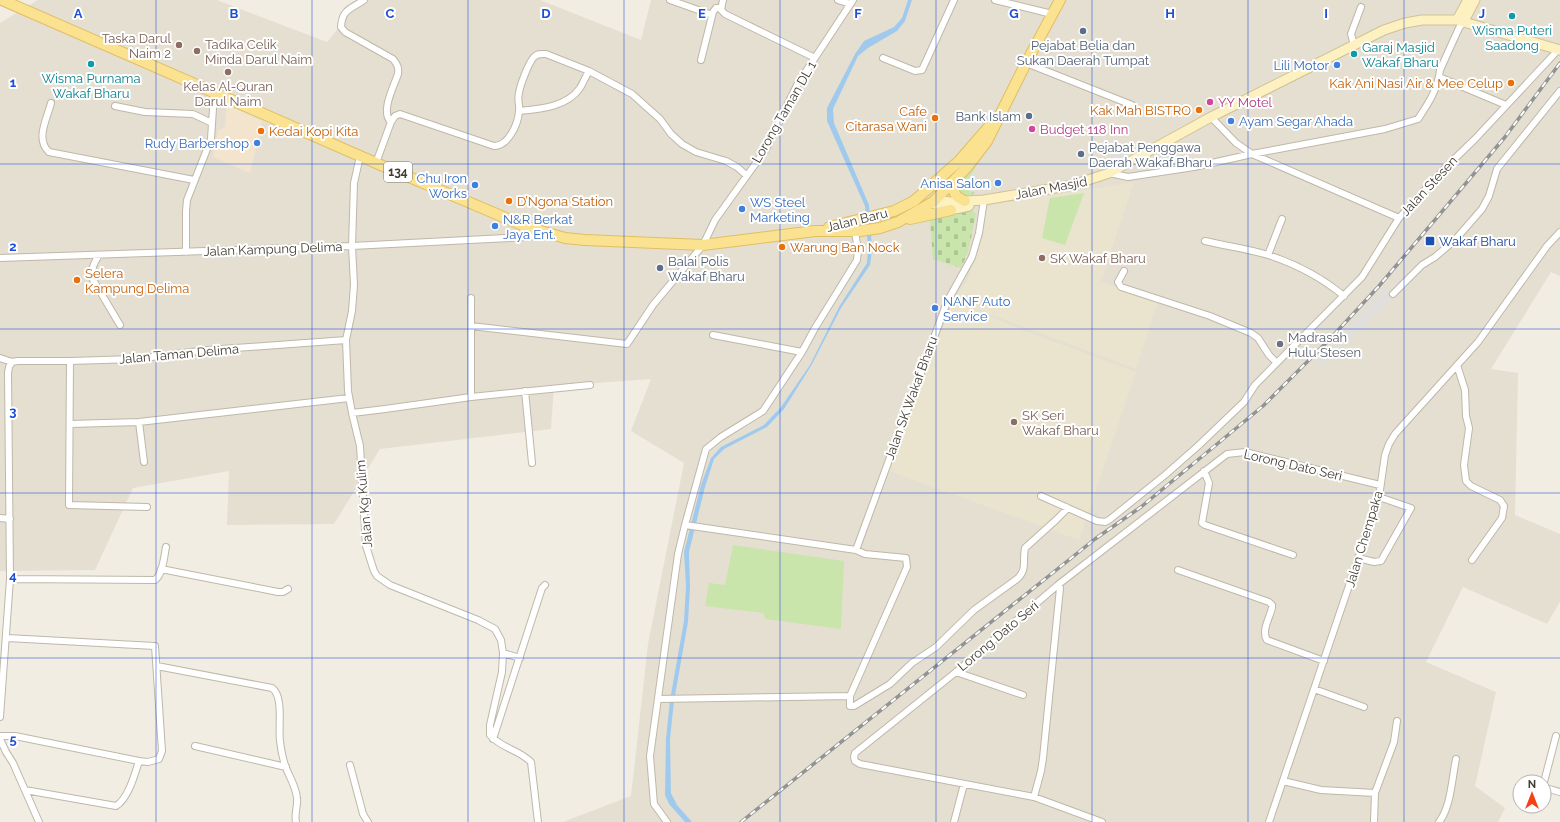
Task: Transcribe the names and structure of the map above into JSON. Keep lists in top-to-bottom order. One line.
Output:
{"streets":{"main road":["134","Jalan Baru"],"street":["Lorong Taman DL 1","Jalan Stesen","Jalan Masjid","Jalan Kampung Delima","Jalan Taman Delima","Jalan SK Wakaf Bharu","Lorong Dato Seri","Jalan Kg Kulim","Jalan Chempaka"]},"crossings":[["Lorong Taman DL 1","134"],["134","Jalan Baru"],["134","Jalan Kampung Delima"],["134","Jalan Kg Kulim"],["Jalan Stesen","Jalan Masjid"],["Jalan Masjid","Jalan Baru"],["Jalan Masjid","Jalan SK Wakaf Bharu"],["Jalan Kampung Delima","Jalan Kg Kulim"],["Jalan Taman Delima","Jalan Kg Kulim"],["Lorong Dato Seri","Jalan Chempaka"]],"places":{"other":["Wisma Puteri Saadong","Pejabat Belia dan Sukan Daerah Tumpat","Taska Darul Naim 2","Tadika Celik Minda Darul Naim","Garaj Masjid Wakaf Bharu","Wisma Purnama Wakaf Bharu","Lili Motor","Kelas Al-Quran Darul Naim","Kak Ani Nasi Air & Mee Celup","YY Motel","Kak Mah BISTRO","Bank Islam","Cafe Citarasa Wani","Ayam Segar Ahada","Budget 118 Inn","Kedai Kopi Kita","Rudy Barbershop","Pejabat Penggawa Daerah Wakaf Bharu","Anisa Salon","Chu Iron Works","D’Ngona Station","WS Steel Marketing","N&R Berkat Jaya Ent.","Warung Ban Nock","SK Wakaf Bharu","Balai Polis Wakaf Bharu","Selera Kampung Delima","NANF Auto Service","Madrasah Hulu Stesen","SK Seri Wakaf Bharu"],"transit":["Wakaf Bharu"]},"north":"top","grid":{"columns":["A","B","C","D","E","F","G","H","I","J"],"rows":["1","2","3","4","5"]}}
